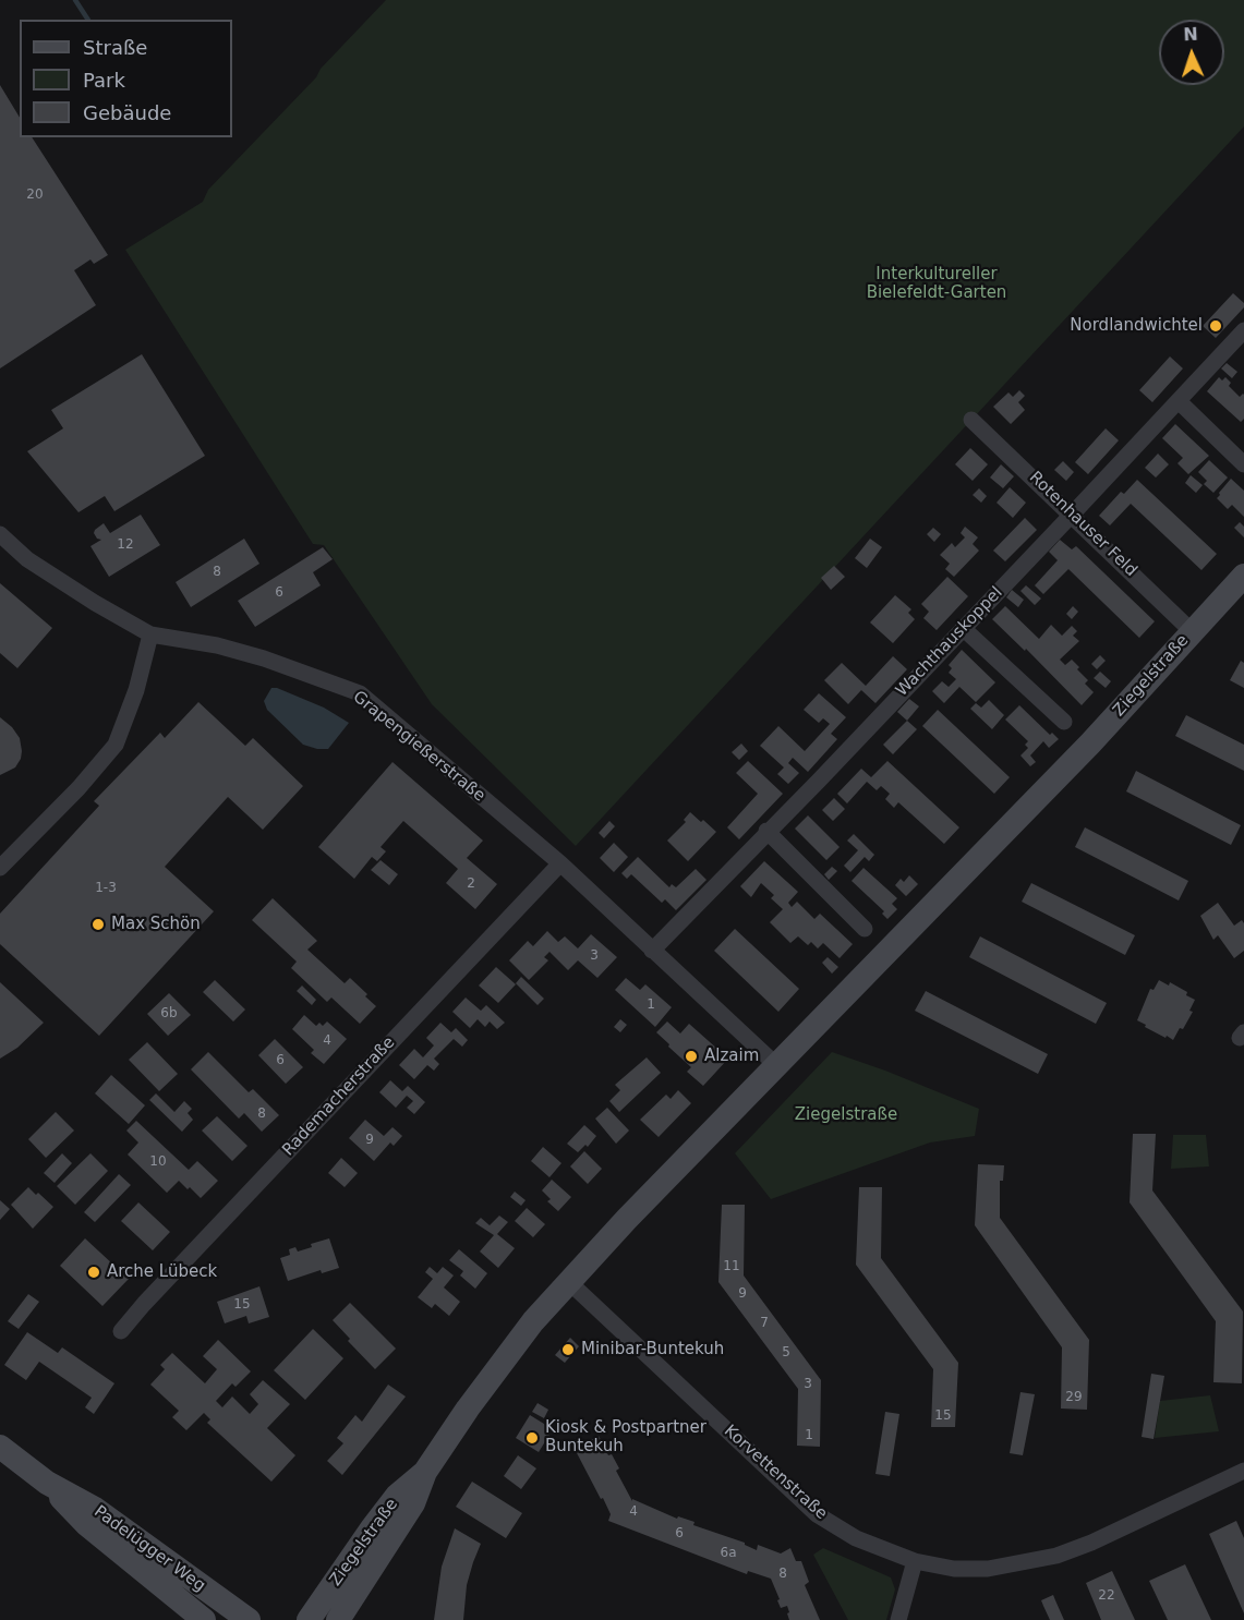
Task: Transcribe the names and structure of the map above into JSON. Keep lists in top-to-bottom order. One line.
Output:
{"streets":{"main road":["Ziegelstraße","Padelügger Weg"],"street":["Rotenhauser Feld","Wachthauskoppel","Grapengießerstraße","Rademacherstraße","Korvettenstraße"]},"crossings":[["Rotenhauser Feld","Wachthauskoppel"],["Rotenhauser Feld","Ziegelstraße"],["Wachthauskoppel","Grapengießerstraße"],["Ziegelstraße","Grapengießerstraße"],["Ziegelstraße","Korvettenstraße"],["Grapengießerstraße","Rademacherstraße"]],"parks":["Interkultureller Bielefeldt-Garten","Ziegelstraße"],"places":["Nordlandwichtel","Max Schön","Alzaim","Arche Lübeck","Minibar-Buntekuh","Kiosk & Postpartner Buntekuh"],"house_numbers":["20","12","8","6","2","1-3","3","1","6b","4","6","8","9","10","11","9","15","7","5","3","29","15","1","4","6","6a","8","22"],"legend":["Straße","Park","Gebäude"],"north":"top"}
